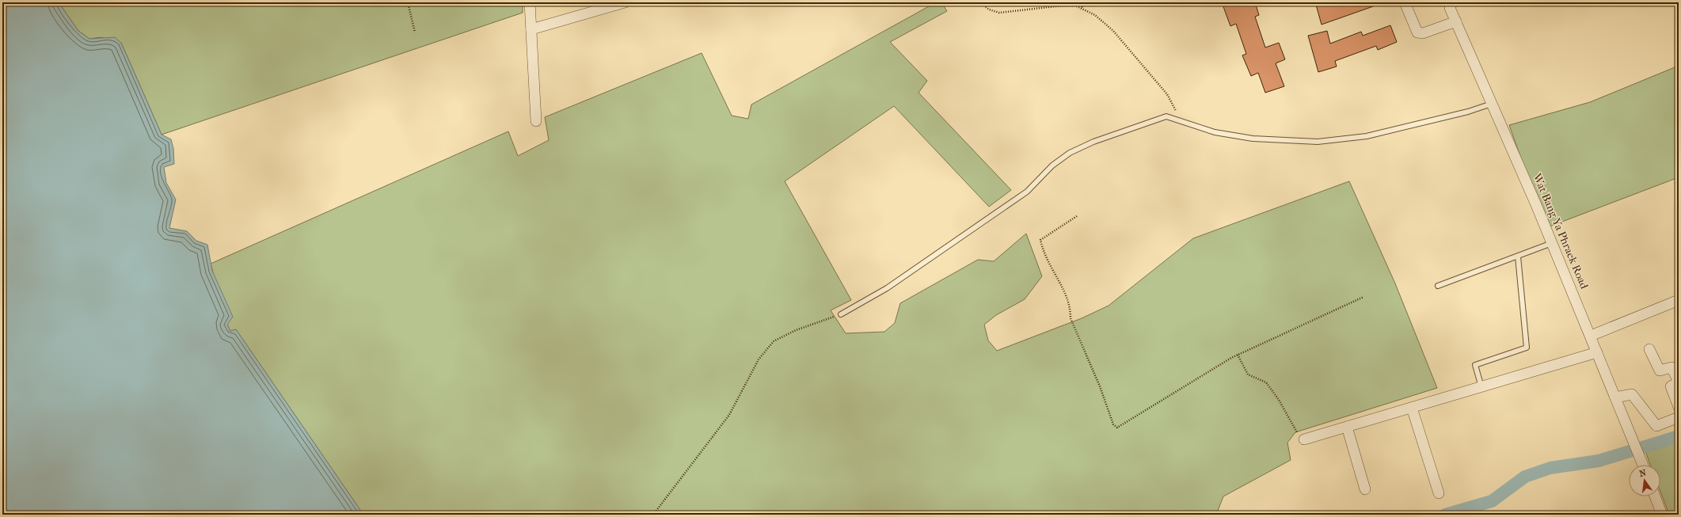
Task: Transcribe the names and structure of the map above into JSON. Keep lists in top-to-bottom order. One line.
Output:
{"streets":{"street":["Wat Bang Ya Phraek Road"]},"north":"top"}
